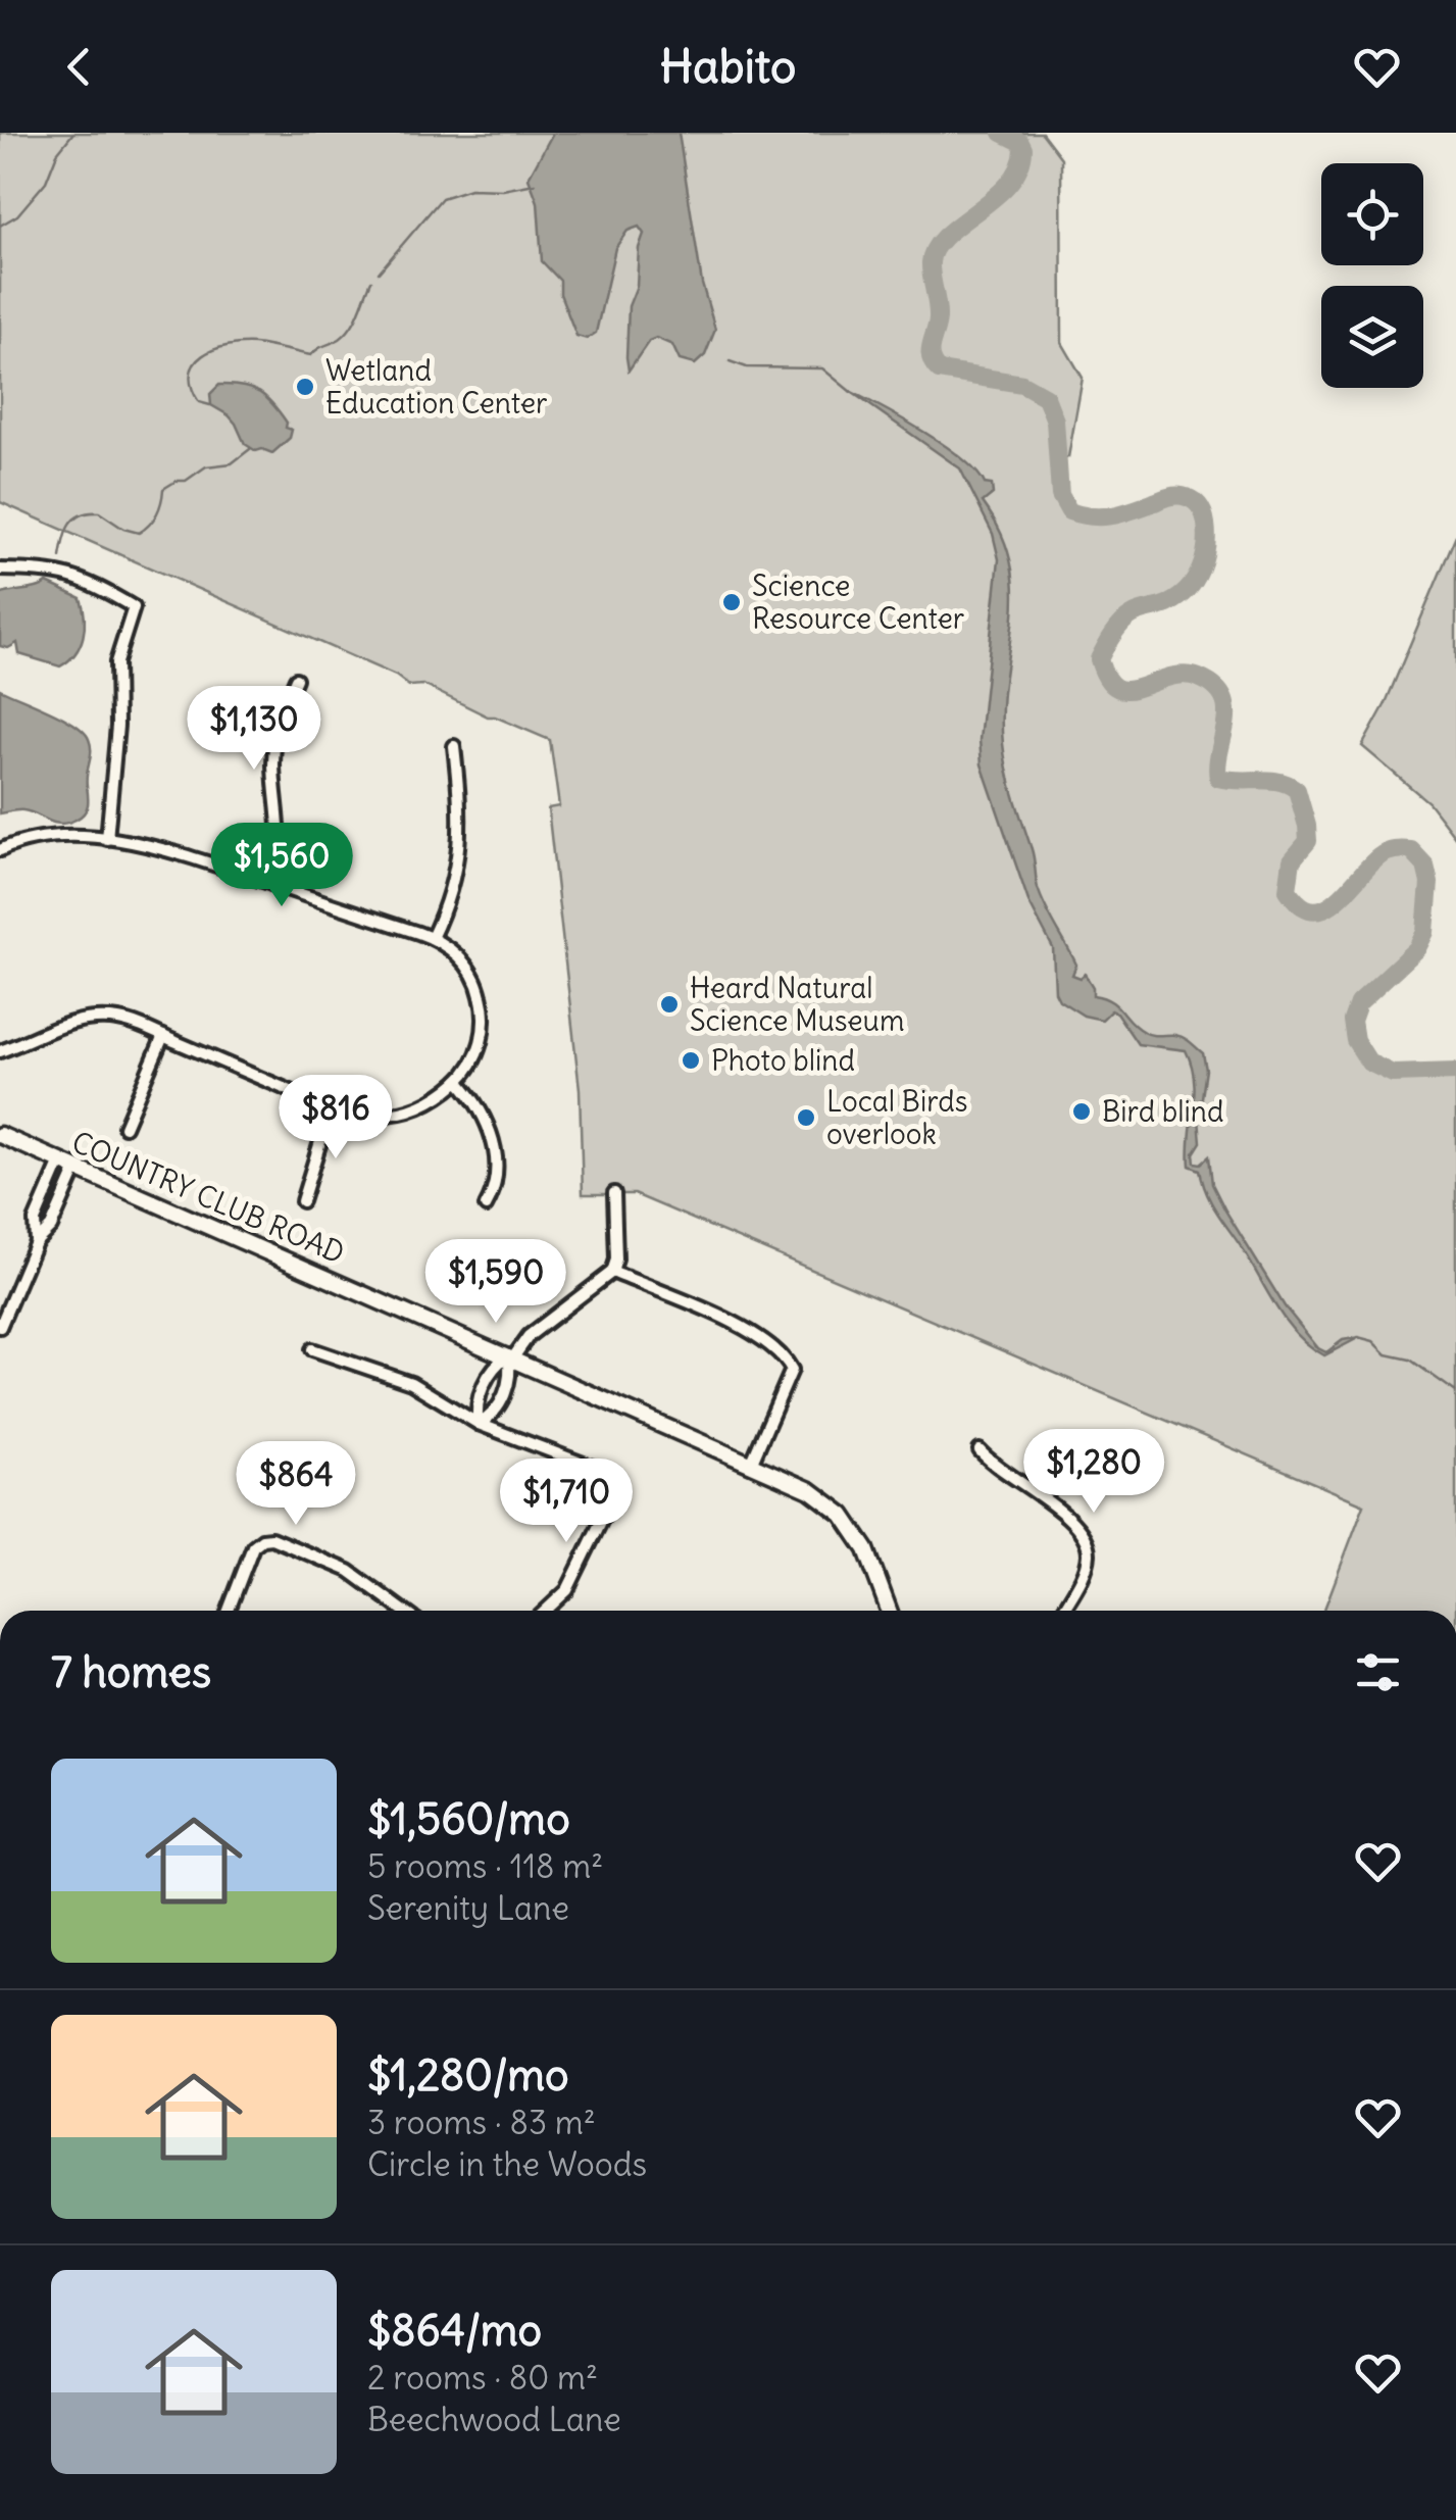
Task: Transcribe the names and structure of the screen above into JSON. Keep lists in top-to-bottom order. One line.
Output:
{"streets":{"main road":["COUNTRY CLUB ROAD"]},"places":["Wetland Education Center","Science Resource Center","Heard Natural Science Museum","Photo blind","Bird blind","Local Birds overlook"],"page":{"header":"Habito","price":["$1,130","$1,560","$816","$1,590","$1,280","$864","$1,710"],"heading":"7 homes","list":[{"name":"$1,560/mo","note":"5 rooms · 118 m² · Serenity Lane"},{"name":"$1,280/mo","note":"3 rooms · 83 m² · Circle in the Woods"},{"name":"$864/mo","note":"2 rooms · 80 m² · Beechwood Lane"}]}}
